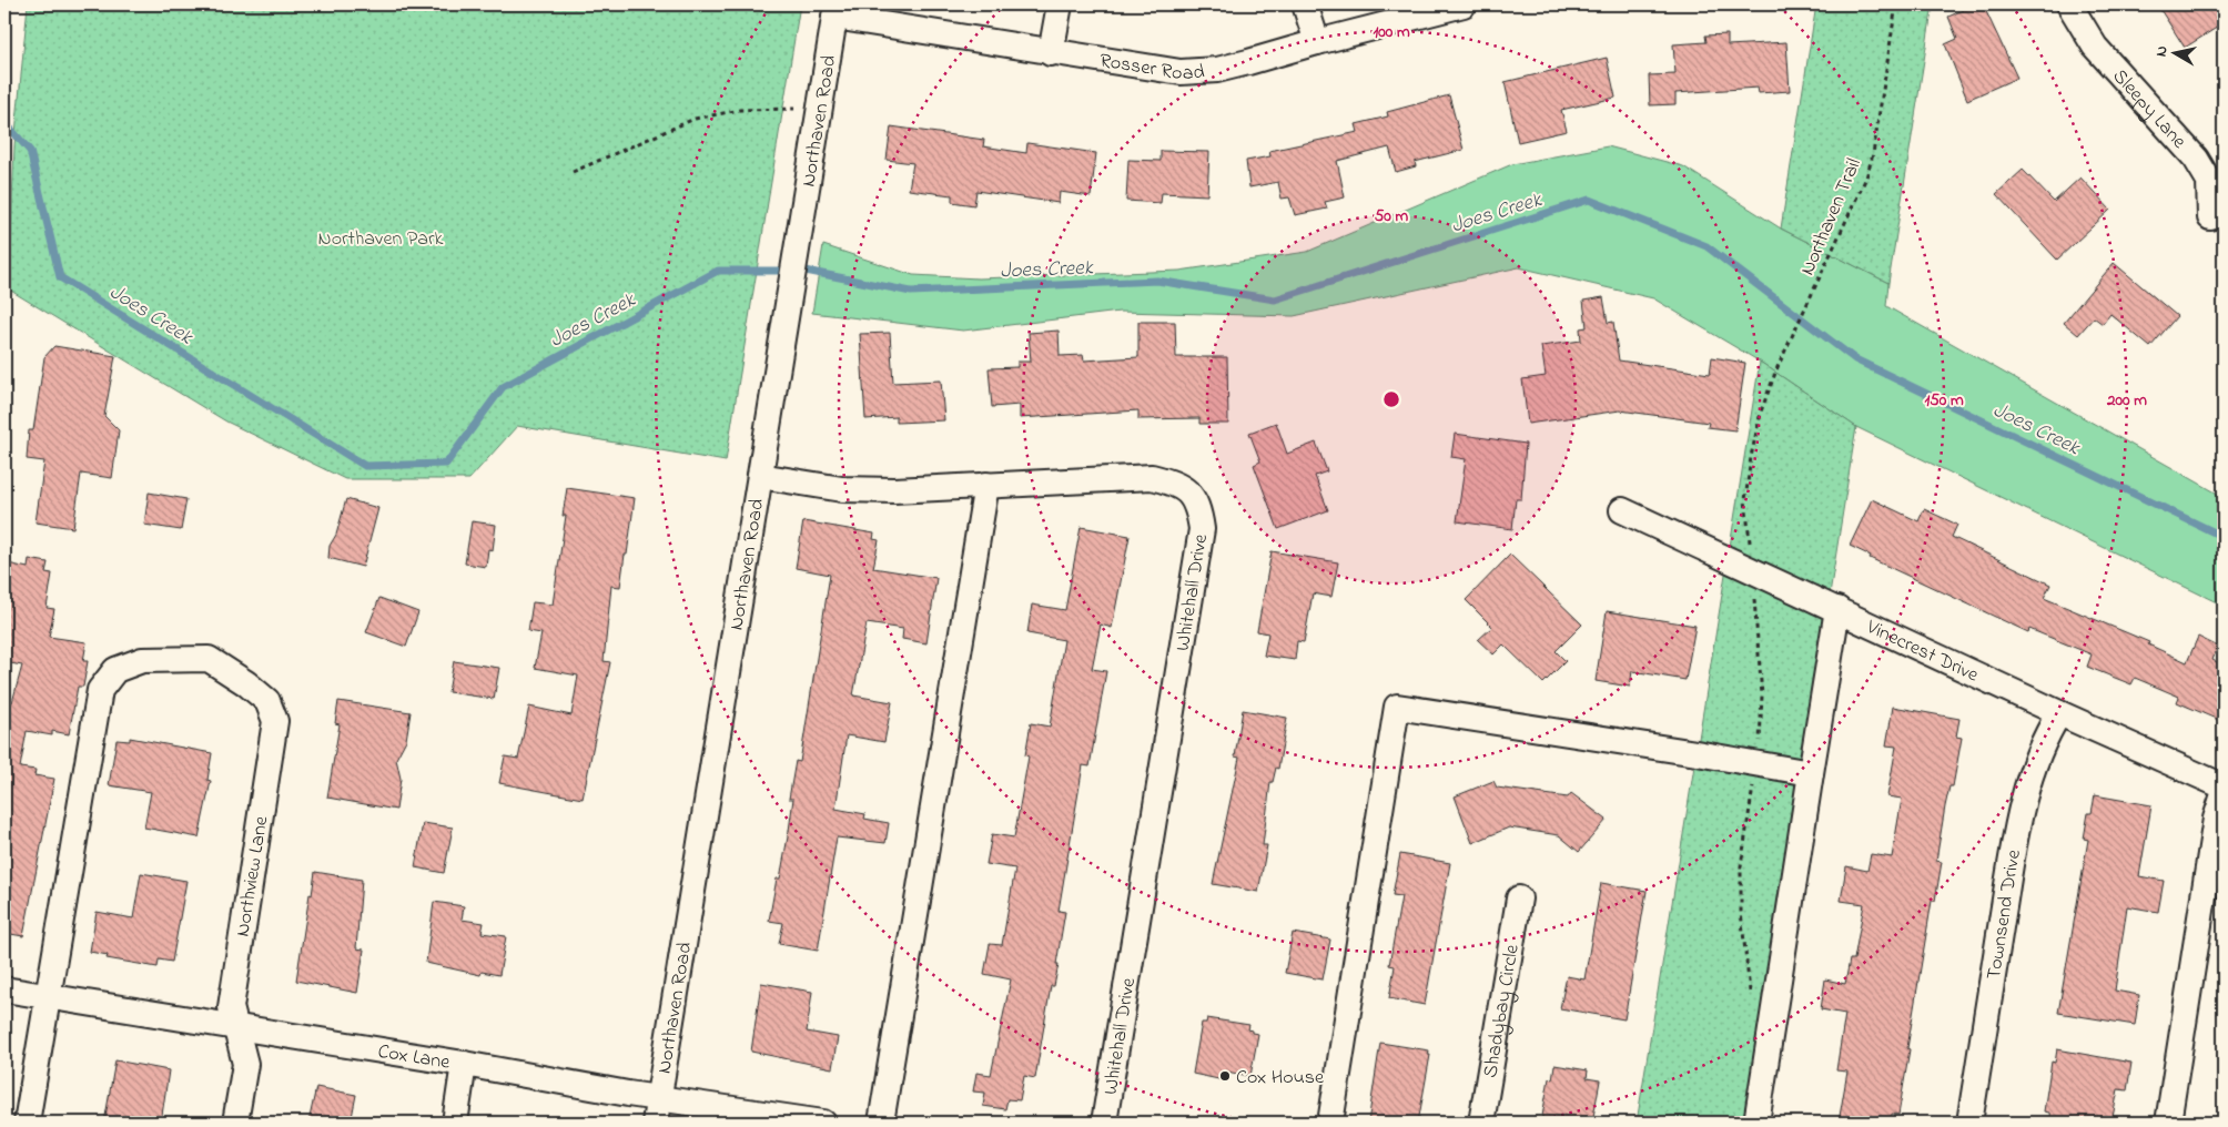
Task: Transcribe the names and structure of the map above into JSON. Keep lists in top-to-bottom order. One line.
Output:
{"streets":{"street":["Rosser Road","Sleepy Lane","Northaven Road","Whitehall Drive","Vinecrest Drive","Northview Lane","Townsend Drive","Shadybay Circle","Cox Lane"],"path":["Northaven Trail"]},"crossings":[["Rosser Road","Northaven Road"],["Northaven Road","Whitehall Drive"],["Northaven Road","Cox Lane"],["Vinecrest Drive","Townsend Drive"],["Northview Lane","Cox Lane"]],"water":["Joes Creek"],"parks":["Northaven Park"],"places":["Cox House"],"north":"left","rings":["100 m","50 m","150 m","200 m"]}
